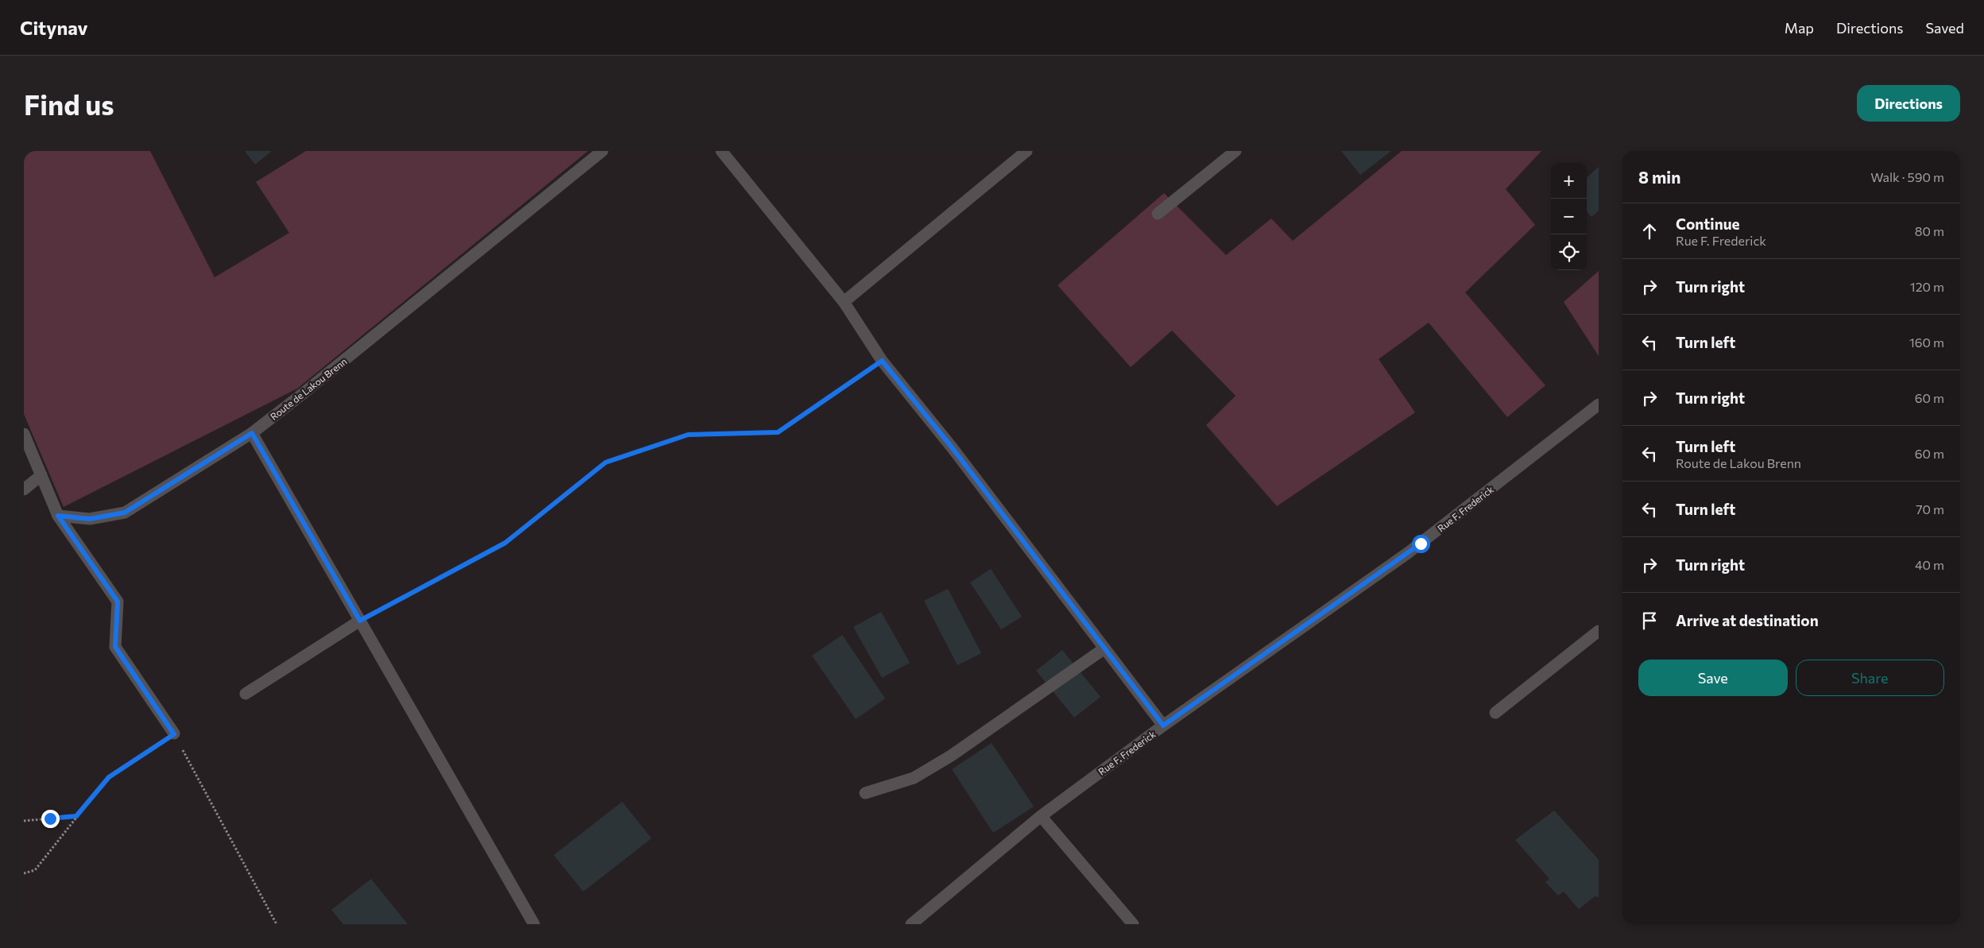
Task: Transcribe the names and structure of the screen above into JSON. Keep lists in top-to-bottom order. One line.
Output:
{"streets":{"street":["Route de Lakou Brenn","Rue F. Frederick"]},"page":{"header":"Citynav","nav":["Map","Directions","Saved"],"buttons":["Directions",["Save","Share"]],"title":"Find us","heading":["8 min","Walk · 590 m"],"map_buttons":["+","−"],"list":[["Continue","Rue F. Frederick","80 m"],["Turn right","120 m"],["Turn left","160 m"],["Turn right","60 m"],["Turn left","Route de Lakou Brenn","60 m"],["Turn left","70 m"],["Turn right","40 m"],"Arrive at destination"]}}
